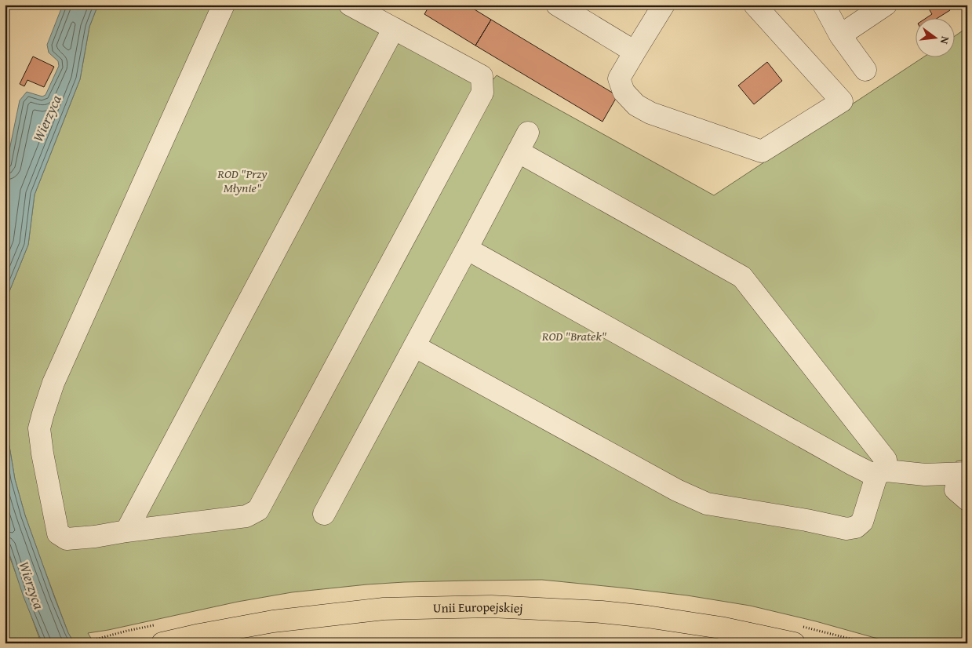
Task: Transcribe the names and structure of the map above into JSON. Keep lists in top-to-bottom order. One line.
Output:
{"streets":{"main road":["Unii Europejskiej"]},"water":["Wierzyca"],"parks":["ROD \"Przy Młynie\"","ROD \"Bratek\""],"north":"right"}
